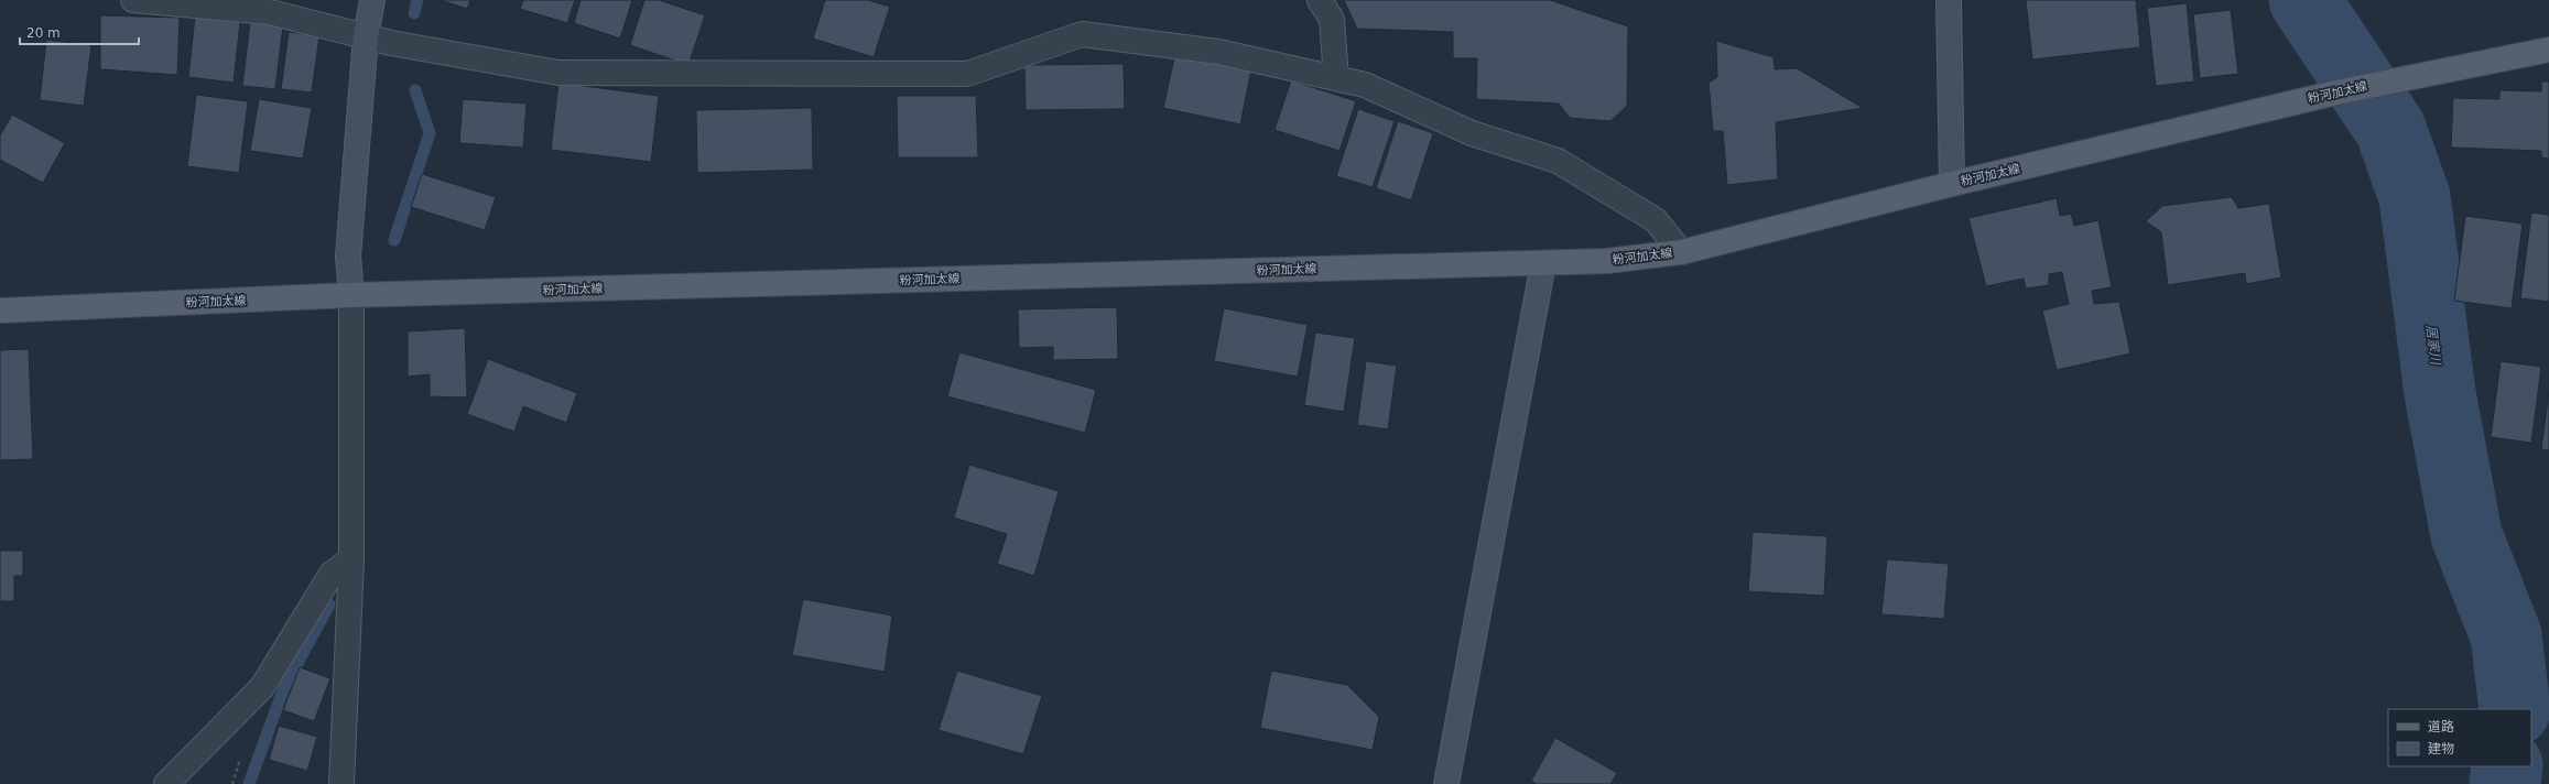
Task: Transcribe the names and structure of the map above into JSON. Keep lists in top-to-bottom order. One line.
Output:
{"streets":{"main road":["粉河加太線"]},"water":["居家川"],"legend":["道路","建物"],"scale_bar":"20 m"}
